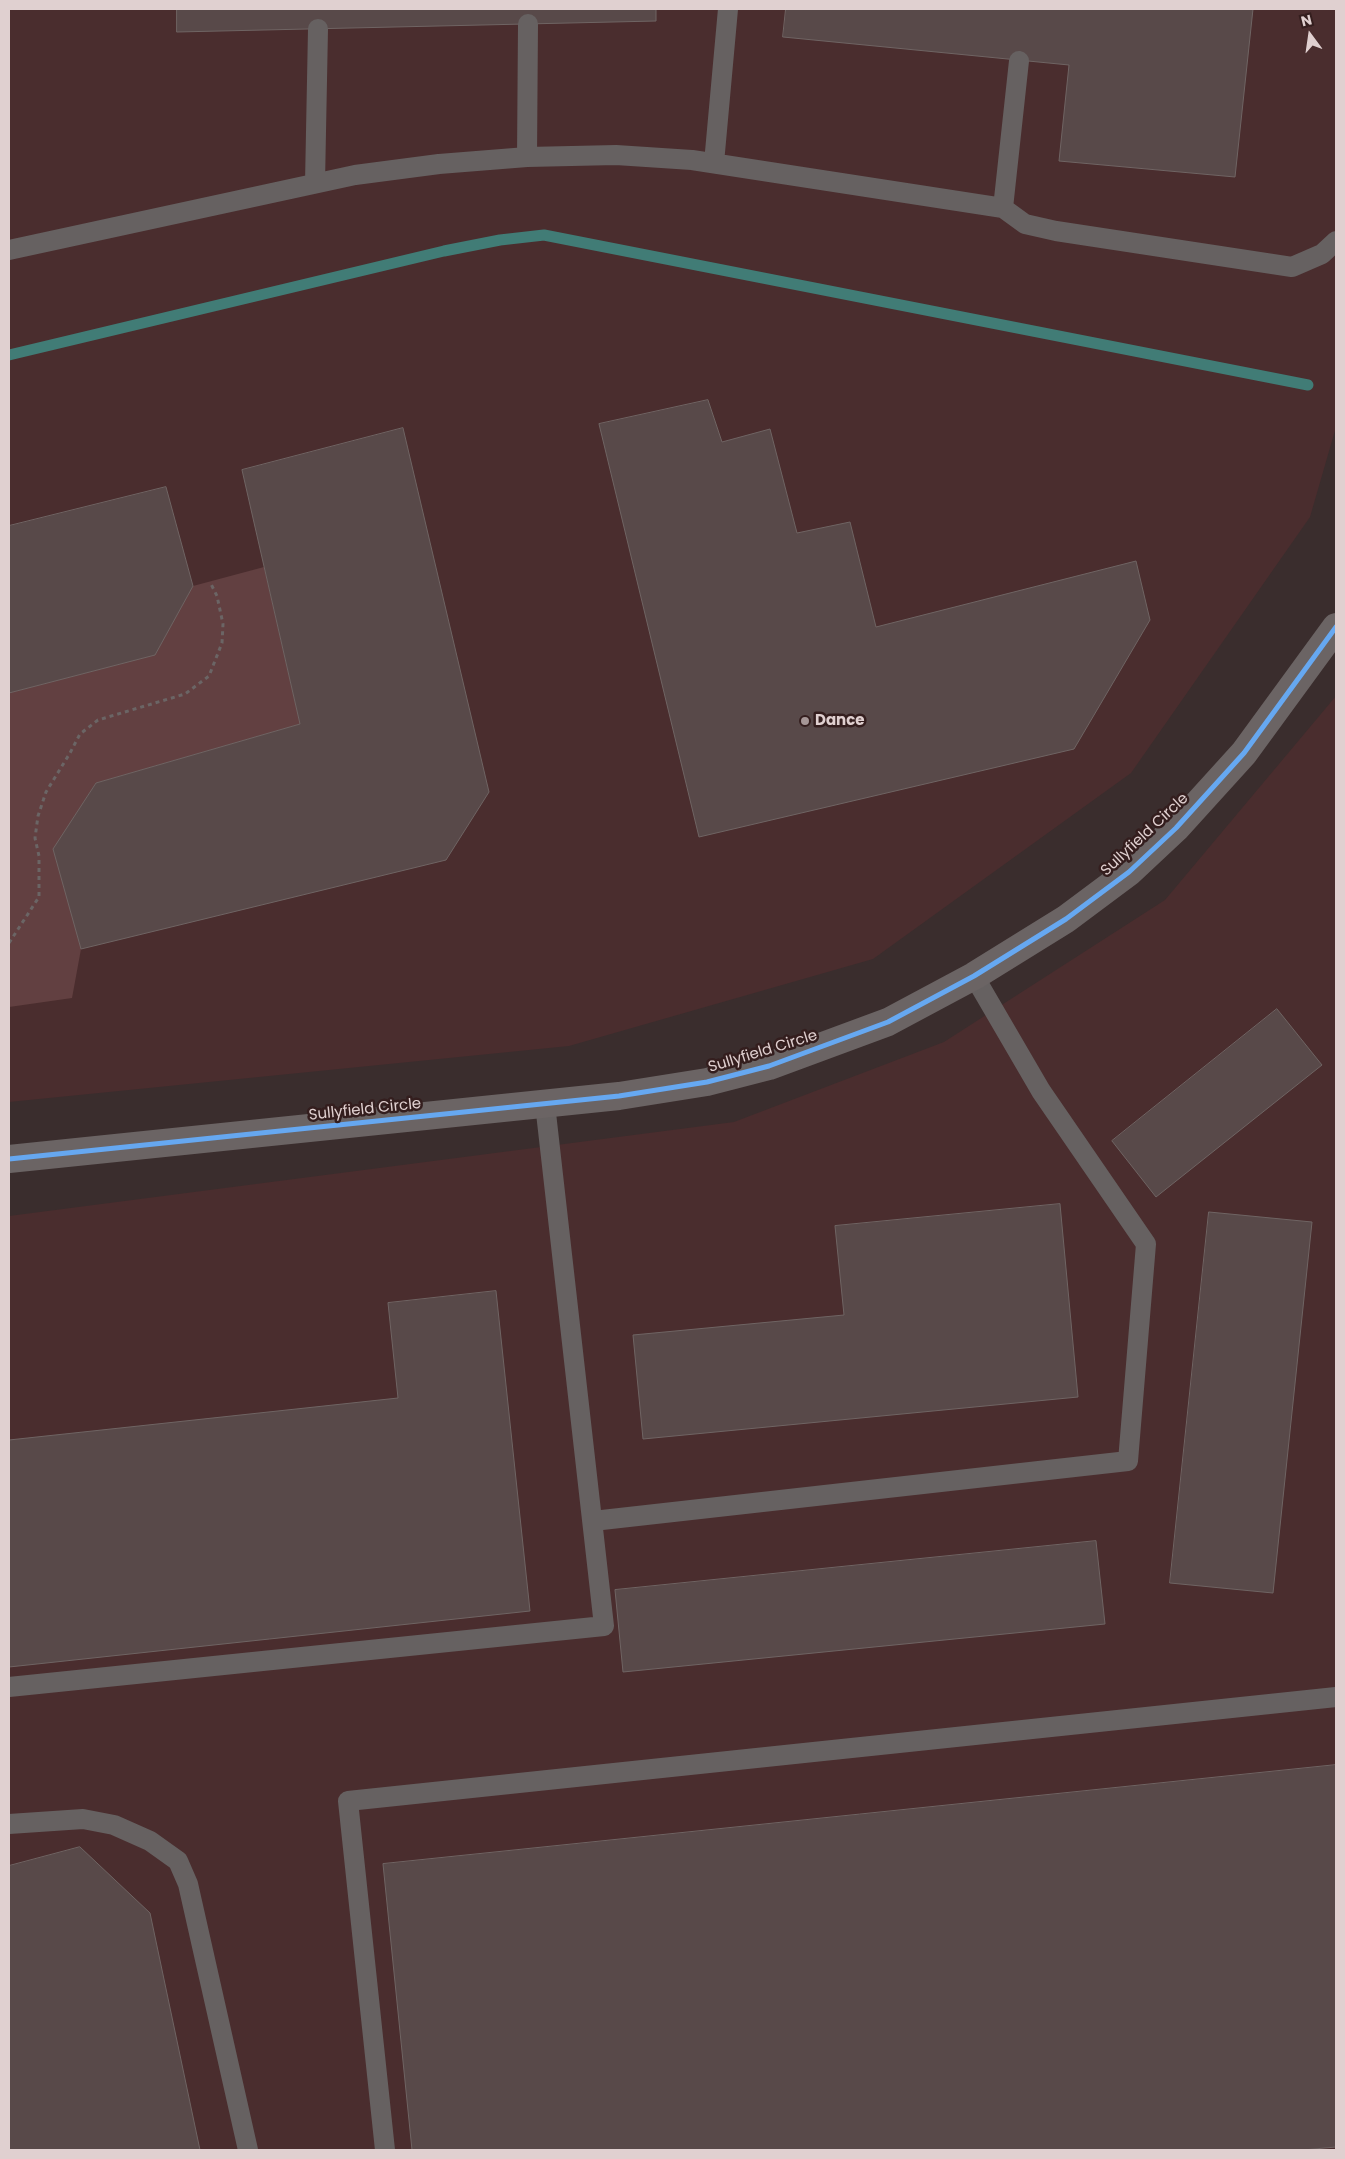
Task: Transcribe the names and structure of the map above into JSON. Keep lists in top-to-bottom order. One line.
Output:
{"streets":{"street":["Sullyfield Circle"]},"places":["Dance"],"north":"top"}
